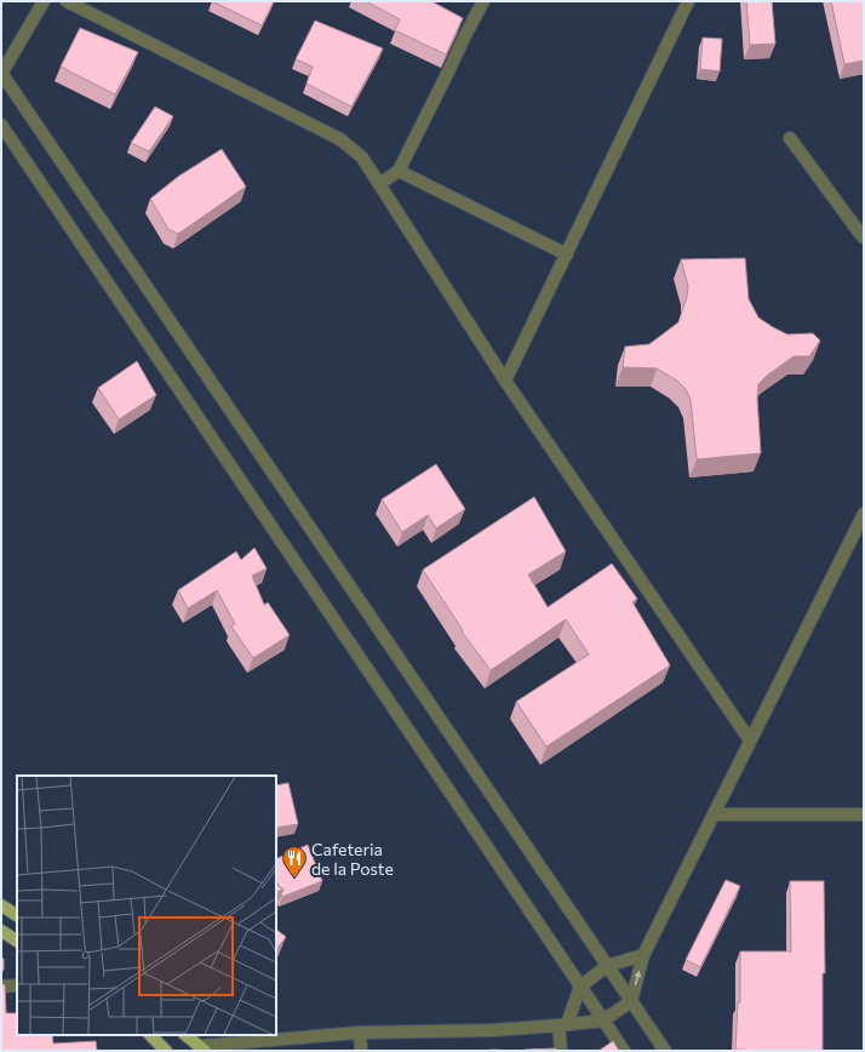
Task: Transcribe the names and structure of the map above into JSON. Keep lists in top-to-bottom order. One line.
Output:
{"places":{"restaurant":["Cafeteria de la Poste"]}}
